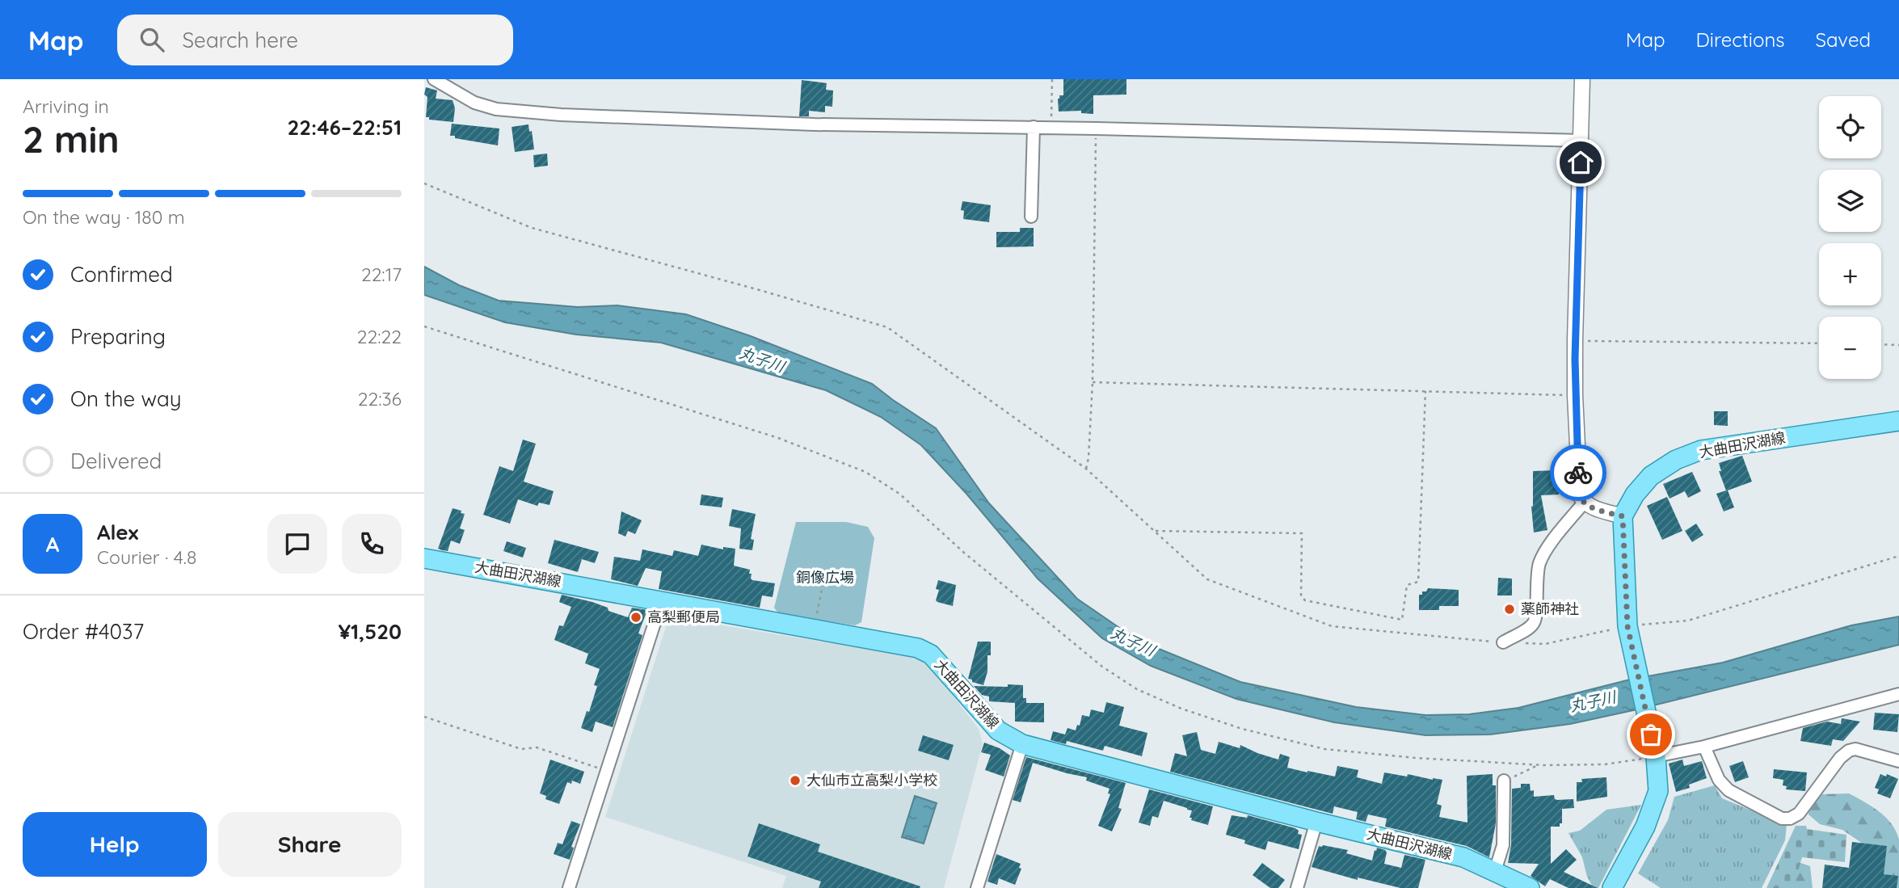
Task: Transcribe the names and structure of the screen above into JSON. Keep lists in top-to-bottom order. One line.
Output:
{"streets":{"main road":["大曲田沢湖線"]},"water":["丸子川"],"parks":["銅像広場"],"places":["薬師神社","高梨郵便局","大仙市立高梨小学校"],"page":{"header":"Map","search":"Search here","nav":["Map","Directions","Saved"],"heading":["2 min","Arriving in","22:46–22:51"],"panel":["Alex","Courier · 4.8","Order #4037","¥1,520"],"map_buttons":["+","−"],"bar":"On the way · 180 m","list":[["Confirmed","22:17"],["Preparing","22:22"],["On the way","22:36"],"Delivered"],"round":"A","buttons":["Help","Share"]}}
